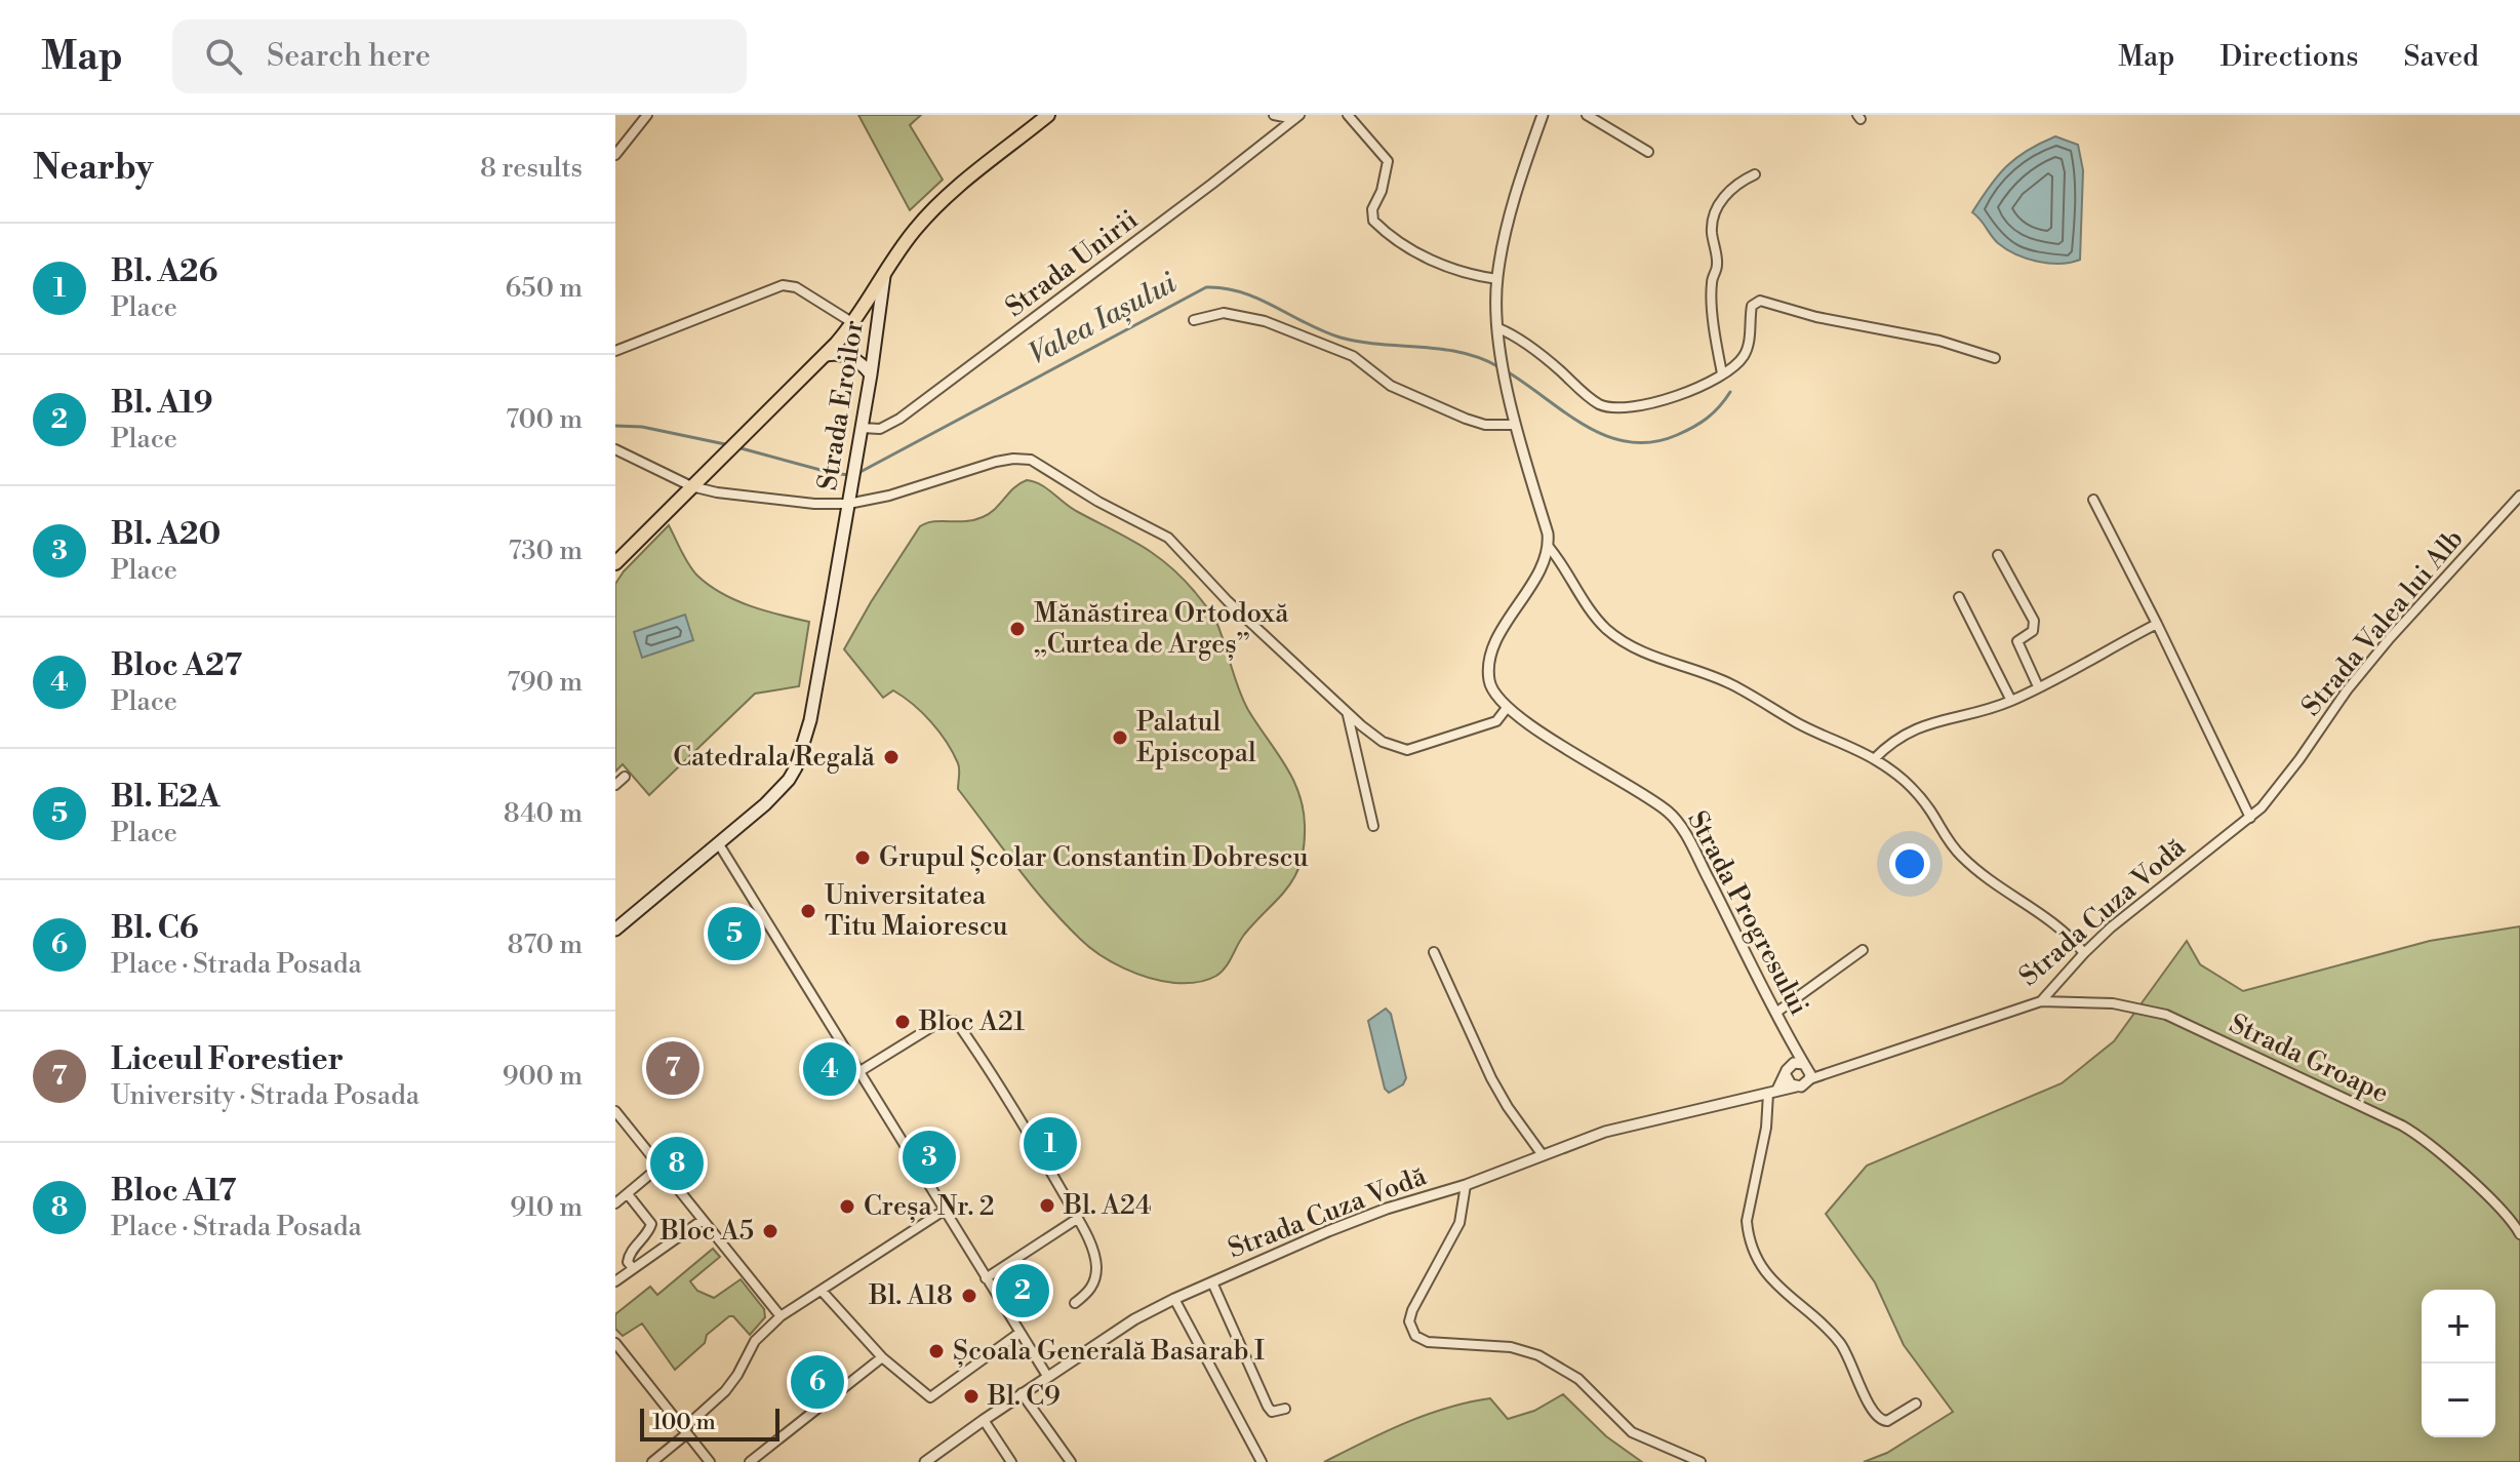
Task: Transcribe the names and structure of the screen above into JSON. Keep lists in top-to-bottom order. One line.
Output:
{"streets":{"main road":["Strada Eroilor"],"street":["Strada Unirii","Strada Valea lui Alb","Strada Cuza Vodă","Strada Progresului","Strada Groape"]},"crossings":[["Strada Unirii","Strada Eroilor"],["Strada Valea lui Alb","Strada Cuza Vodă"],["Strada Cuza Vodă","Strada Progresului"],["Strada Cuza Vodă","Strada Groape"]],"water":["Valea Iașului"],"places":["Mănăstirea Ortodoxă „Curtea de Argeș”","Palatul Episcopal","Catedrala Regală","Grupul Școlar Constantin Dobrescu","Universitatea Titu Maiorescu","Bloc A21","Bl. A24","Creșa Nr. 2","Bloc A5","Bl. A18","Școala Generală Basarab I","Bl. C9"],"scale_bar":"100 m","page":{"header":"Map","search":"Search here","nav":["Map","Directions","Saved"],"heading":["Nearby","8 results"],"list":[{"mark":"1","name":"Bl. A26","note":"Place","value":"650 m"},{"mark":"2","name":"Bl. A19","note":"Place","value":"700 m"},{"mark":"3","name":"Bl. A20","note":"Place","value":"730 m"},{"mark":"4","name":"Bloc A27","note":"Place","value":"790 m"},{"mark":"5","name":"Bl. E2A","note":"Place","value":"840 m"},{"mark":"6","name":"Bl. C6","note":"Place · Strada Posada","value":"870 m"},{"mark":"7","name":"Liceul Forestier","note":"University · Strada Posada","value":"900 m"},{"mark":"8","name":"Bloc A17","note":"Place · Strada Posada","value":"910 m"}],"pins":["5","7","4","1","3","8","2","6"],"map_buttons":["+","−"],"scale":"100 m"}}
